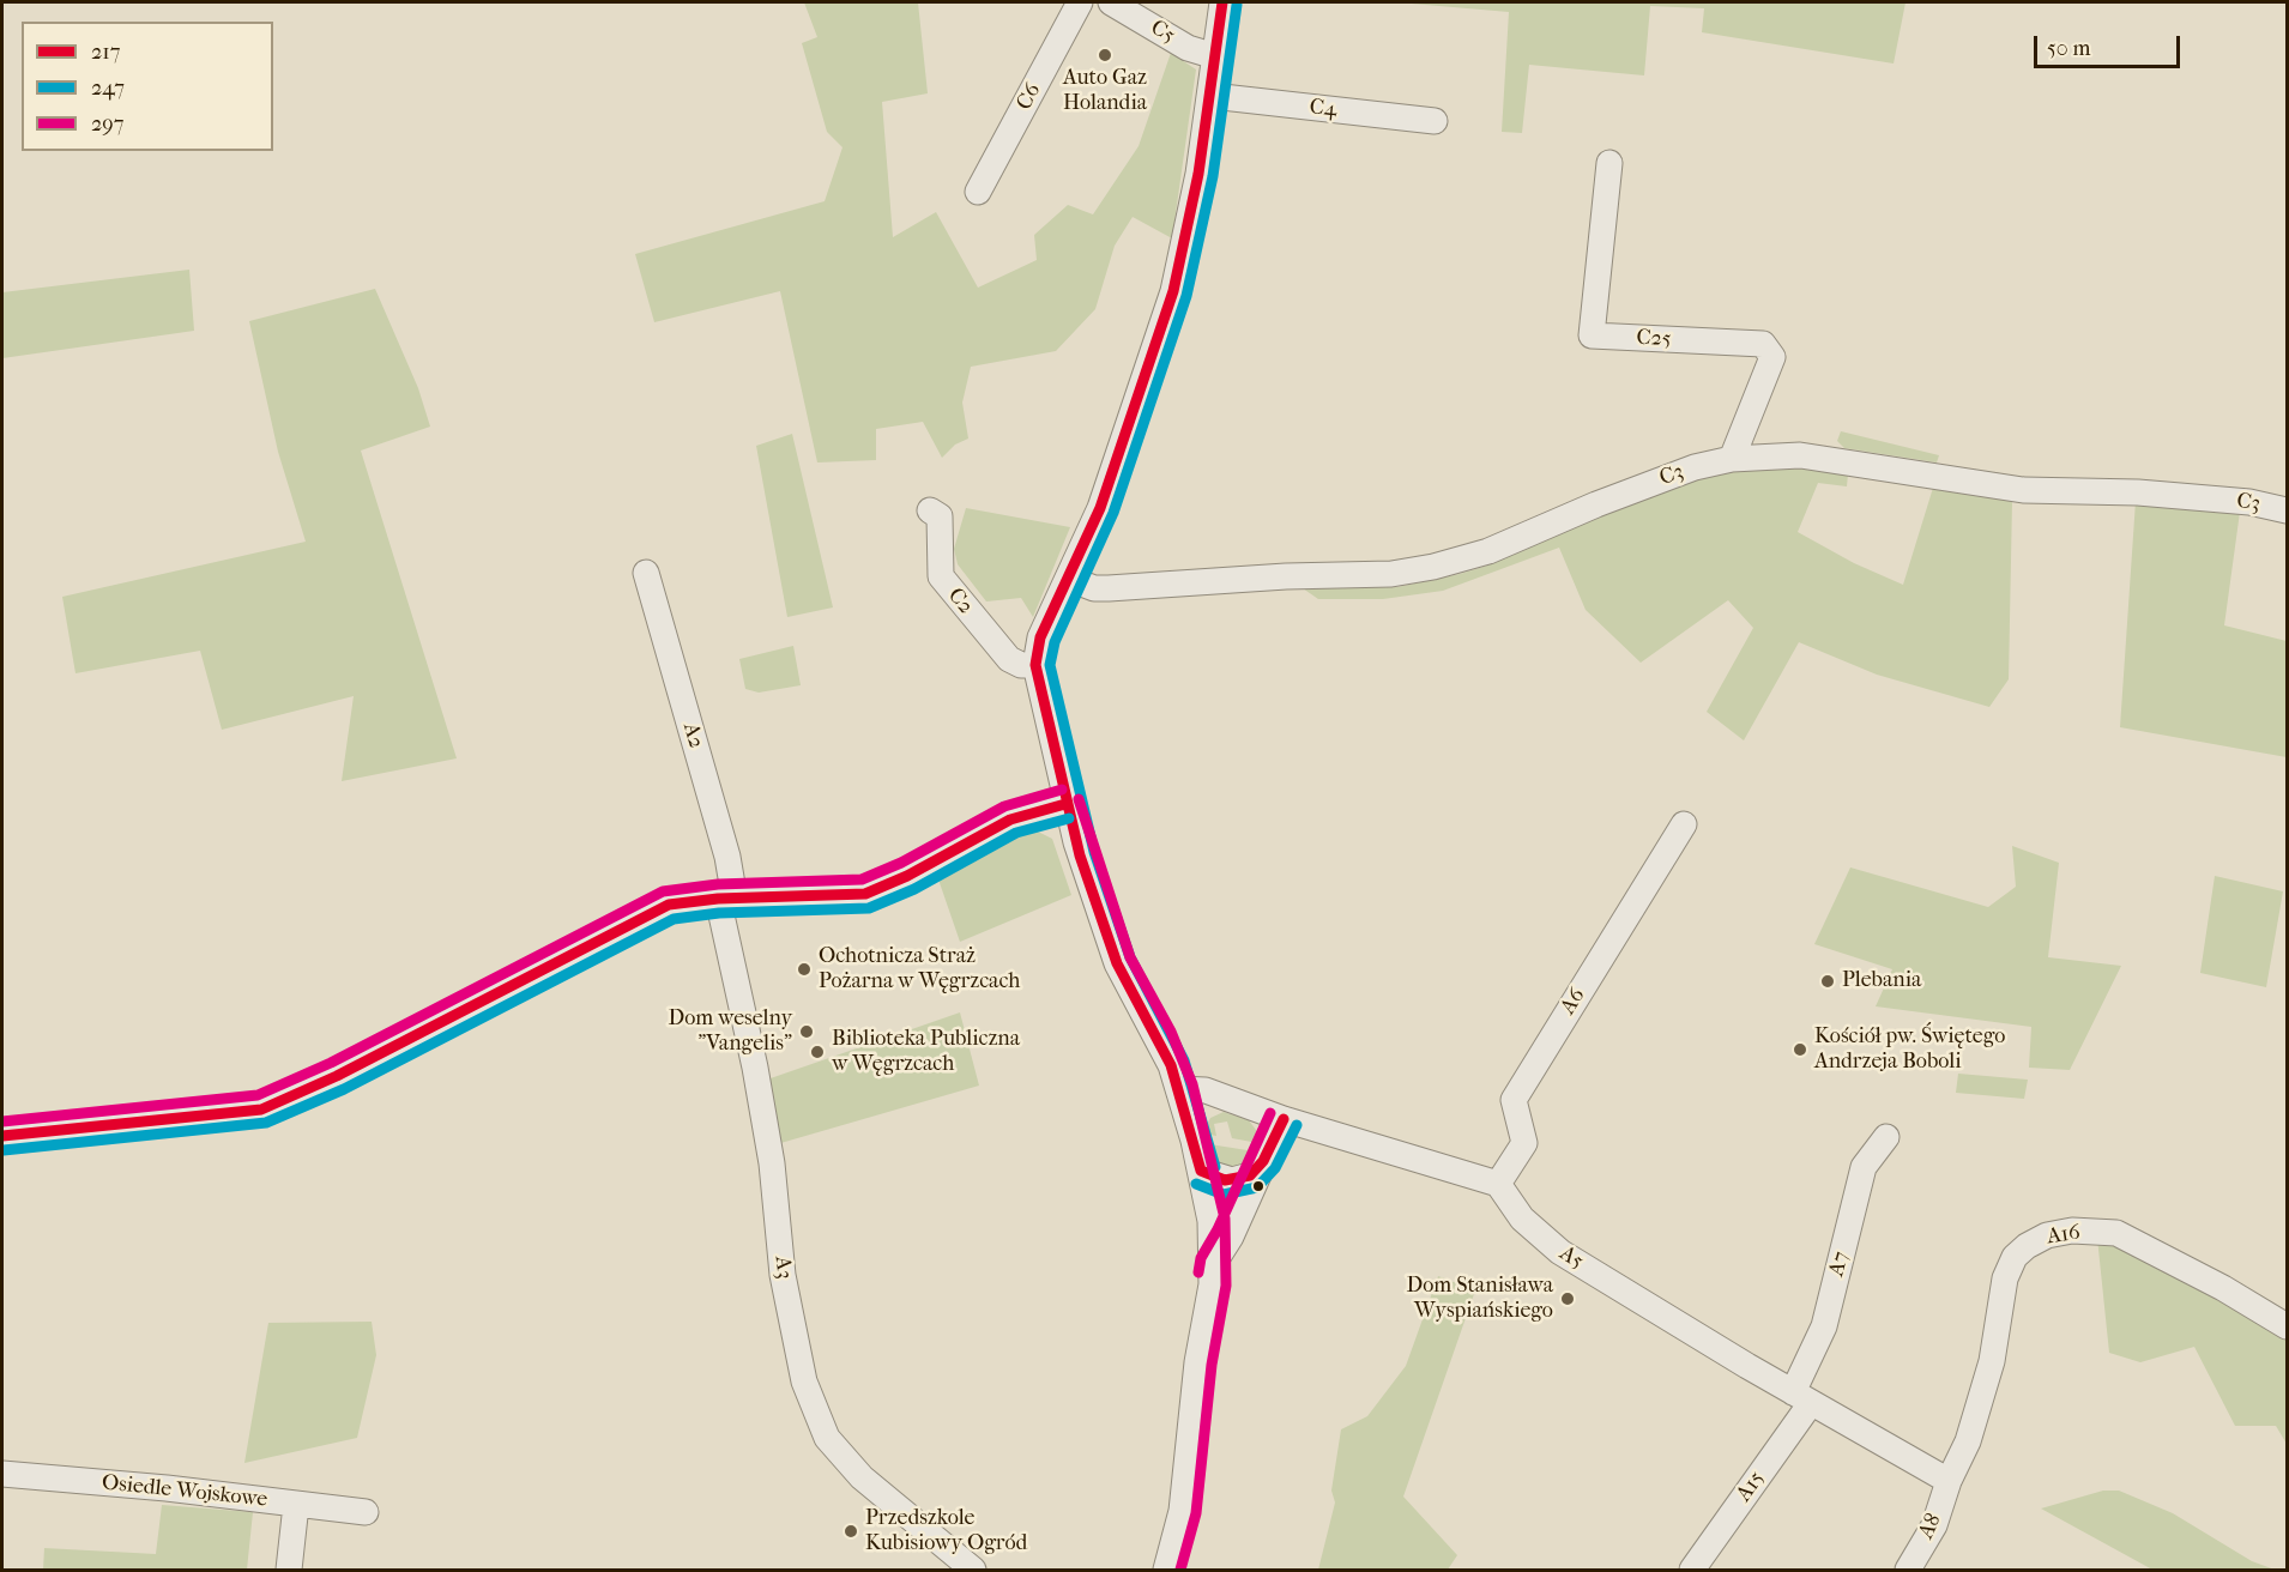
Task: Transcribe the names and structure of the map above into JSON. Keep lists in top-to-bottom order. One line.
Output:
{"streets":{"street":["C5","C6","C4","C25","C3","C2","A2","A6","A16","A5","A7","A3","A15","Osiedle Wojskowe","A8"]},"crossings":[["C25","C3"],["A2","A3"],["A6","A5"],["A16","A5"],["A16","A8"],["A5","A7"],["A5","A15"],["A5","A8"],["A7","A15"]],"places":["Auto Gaz Holandia","Ochotnicza Straż Pożarna w Węgrzcach","Plebania","Dom weselny \"Vangelis\"","Kościół pw. Świętego Andrzeja Boboli","Biblioteka Publiczna w Węgrzcach","Dom Stanisława Wyspiańskiego","Przedszkole Kubisiowy Ogród"],"lines":["transit line 217","transit line 247","transit line 297"],"legend":["217","247","297"],"scale_bar":"50 m"}
